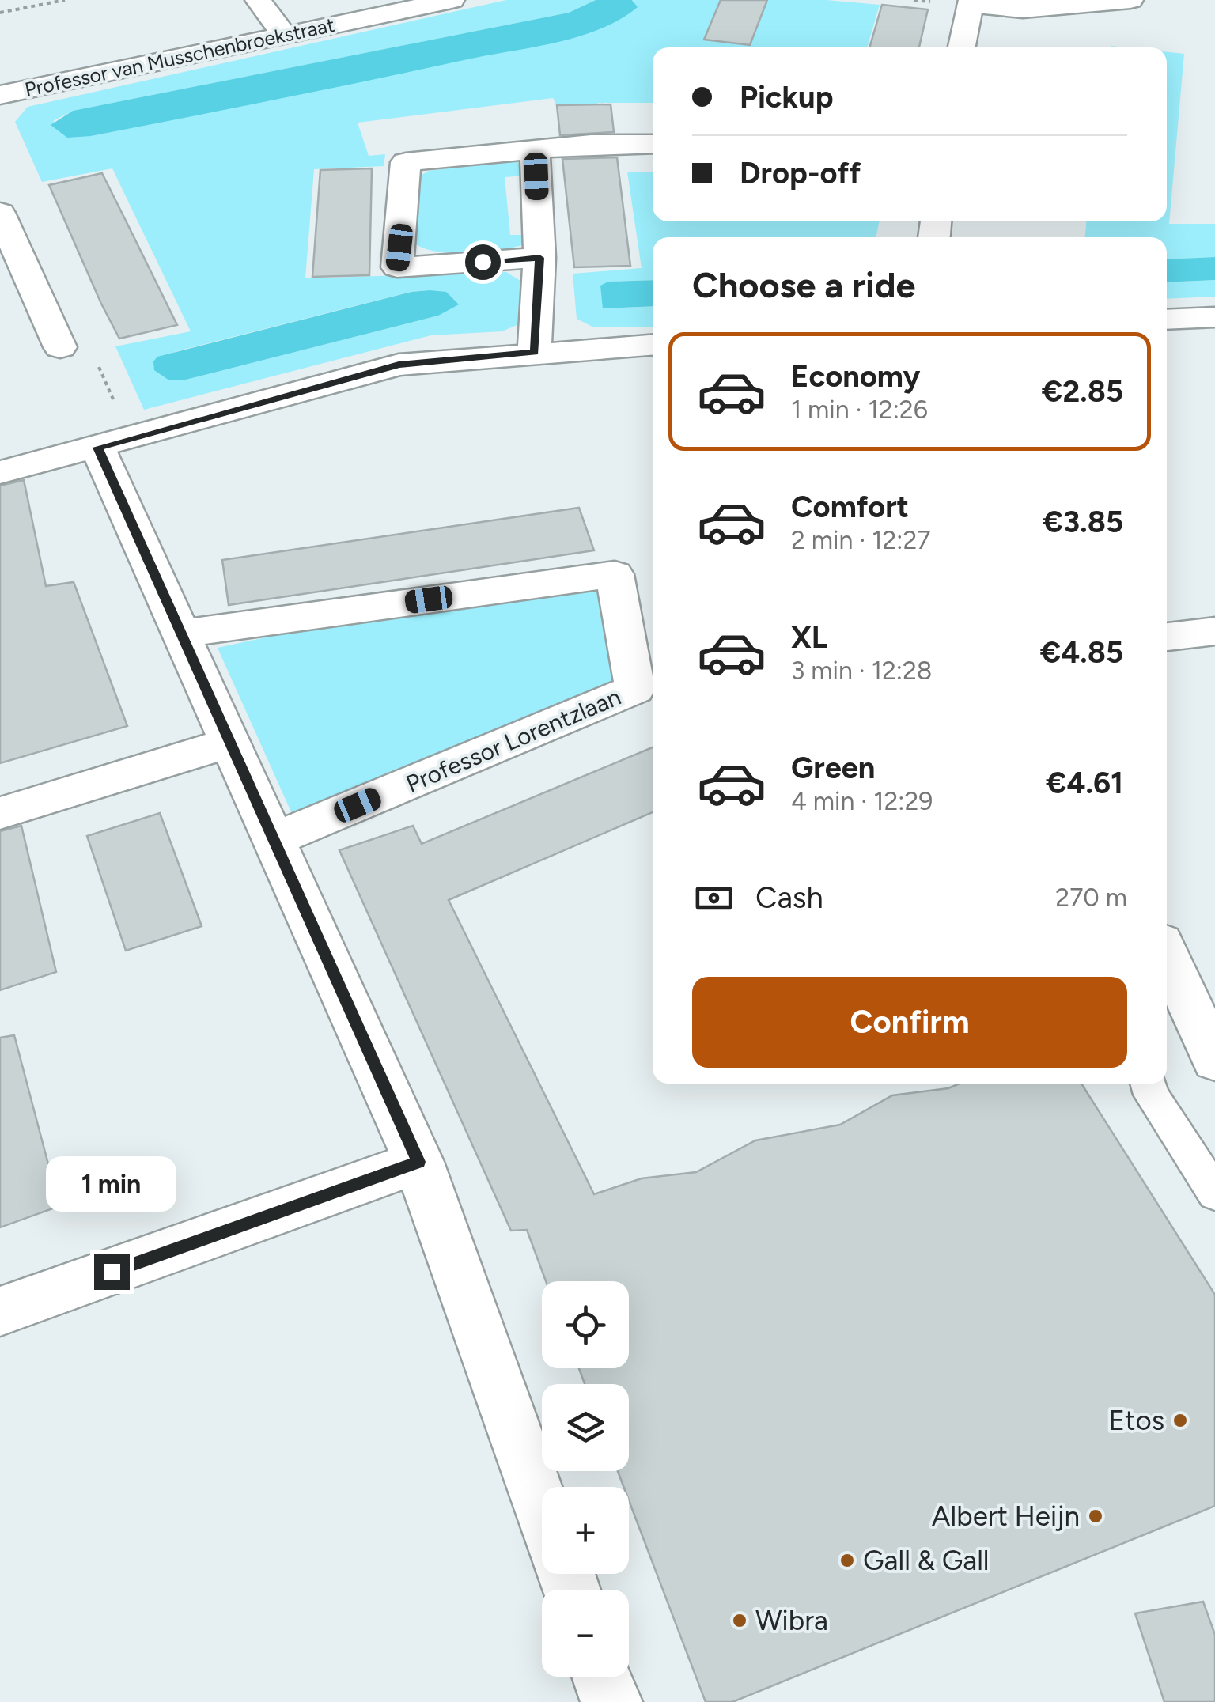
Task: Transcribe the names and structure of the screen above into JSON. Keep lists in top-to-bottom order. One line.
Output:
{"streets":{"street":["Professor van Musschenbroekstraat","Professor Lorentzlaan"]},"places":["Etos","Albert Heijn","Gall & Gall","Wibra"],"page":{"banner":["Pickup","Drop-off"],"heading":"Choose a ride","list":[{"name":"Economy","note":"1 min · 12:26","value":"€2.85"},{"name":"Comfort","note":"2 min · 12:27","value":"€3.85"},{"name":"XL","note":"3 min · 12:28","value":"€4.85"},{"name":"Green","note":"4 min · 12:29","value":"€4.61"}],"pay":["Cash","270 m"],"buttons":"Confirm","bubble":"1 min","map_buttons":["+","−"]}}
